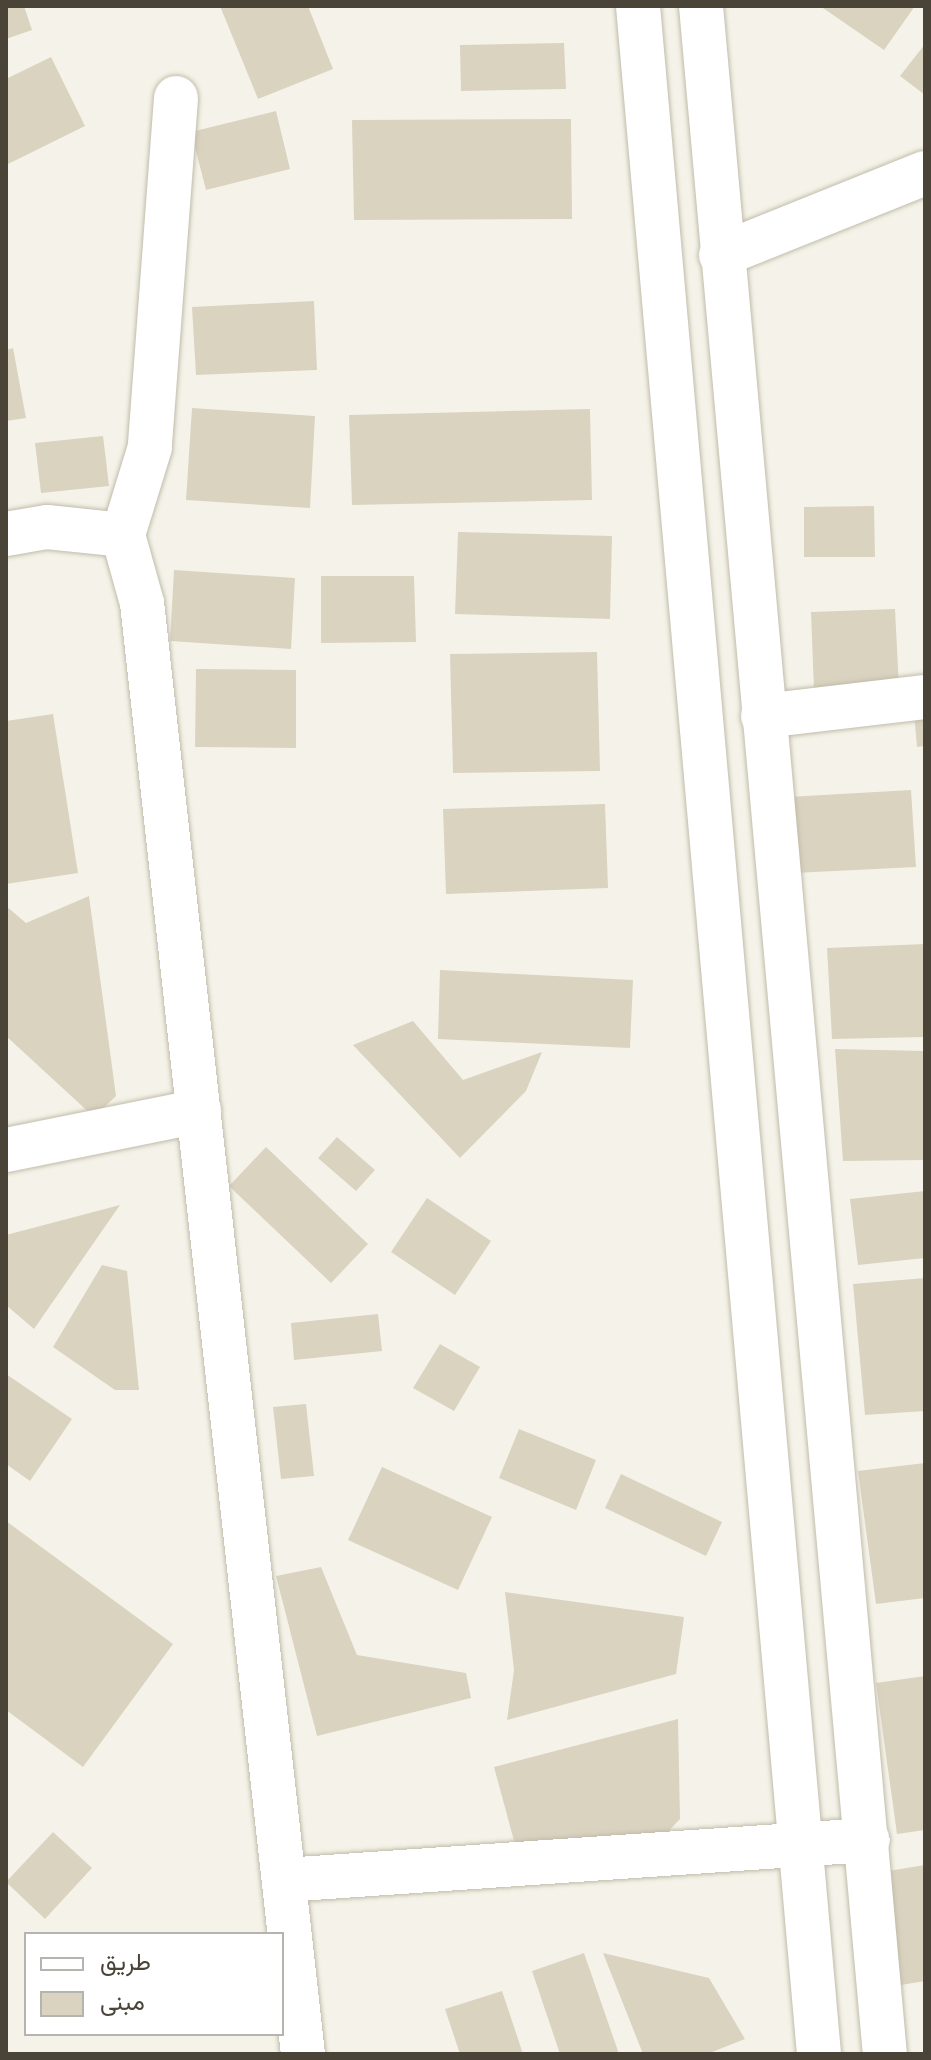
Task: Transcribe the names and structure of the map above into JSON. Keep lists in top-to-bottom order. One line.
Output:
{"legend":["طريق","مبنى"]}
